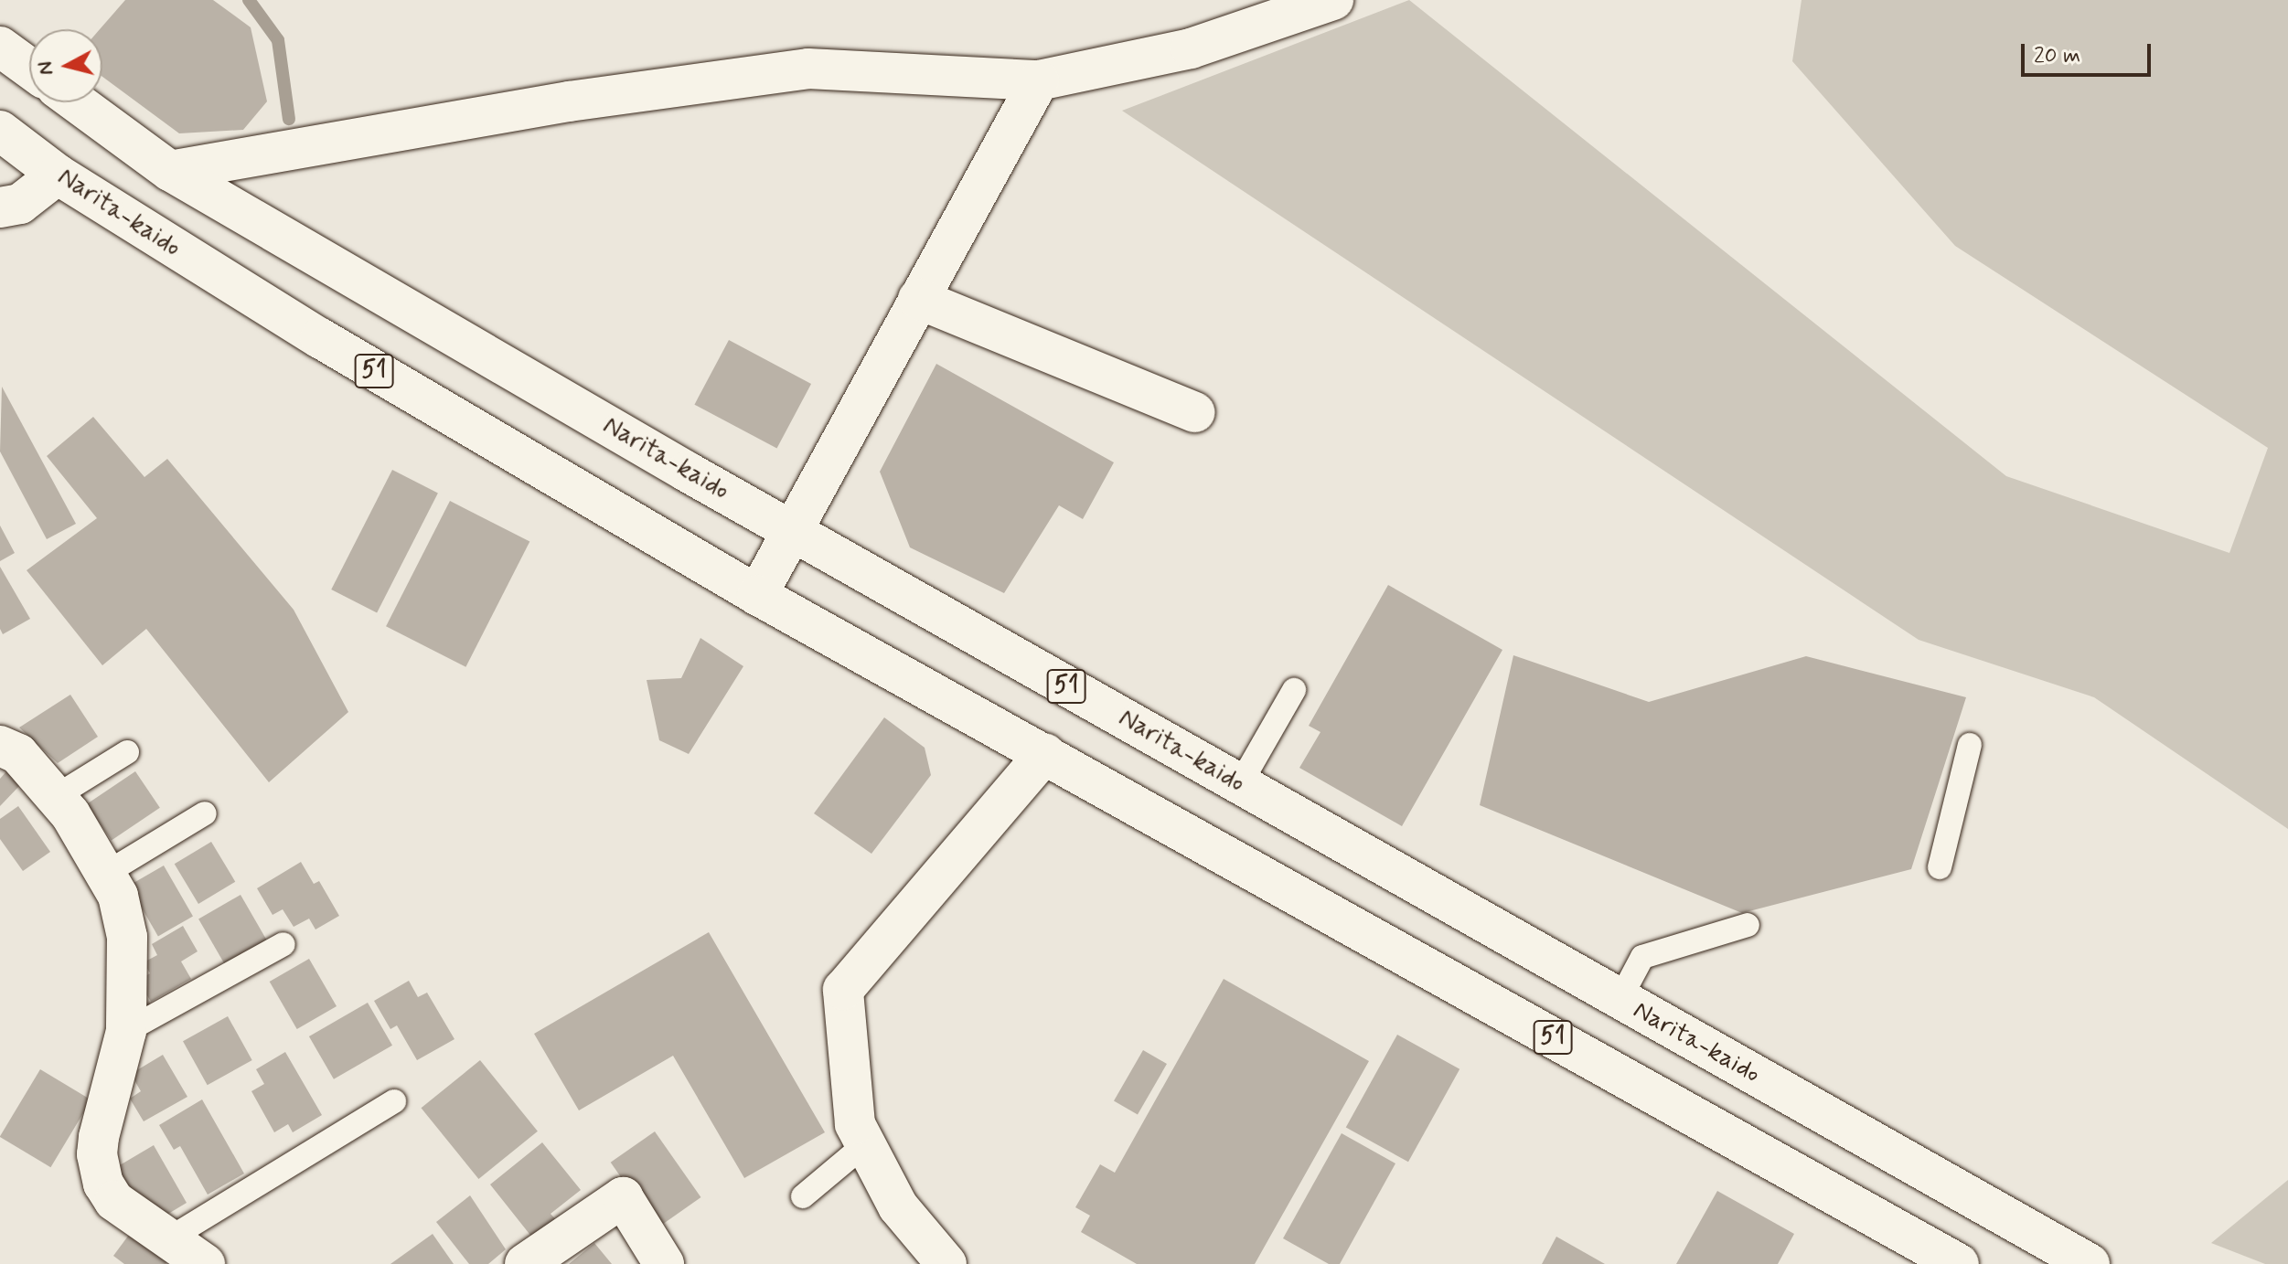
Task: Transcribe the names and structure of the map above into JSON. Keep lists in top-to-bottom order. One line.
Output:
{"streets":{"main road":["Narita-kaido","51"]},"scale_bar":"20 m","north":"left"}
